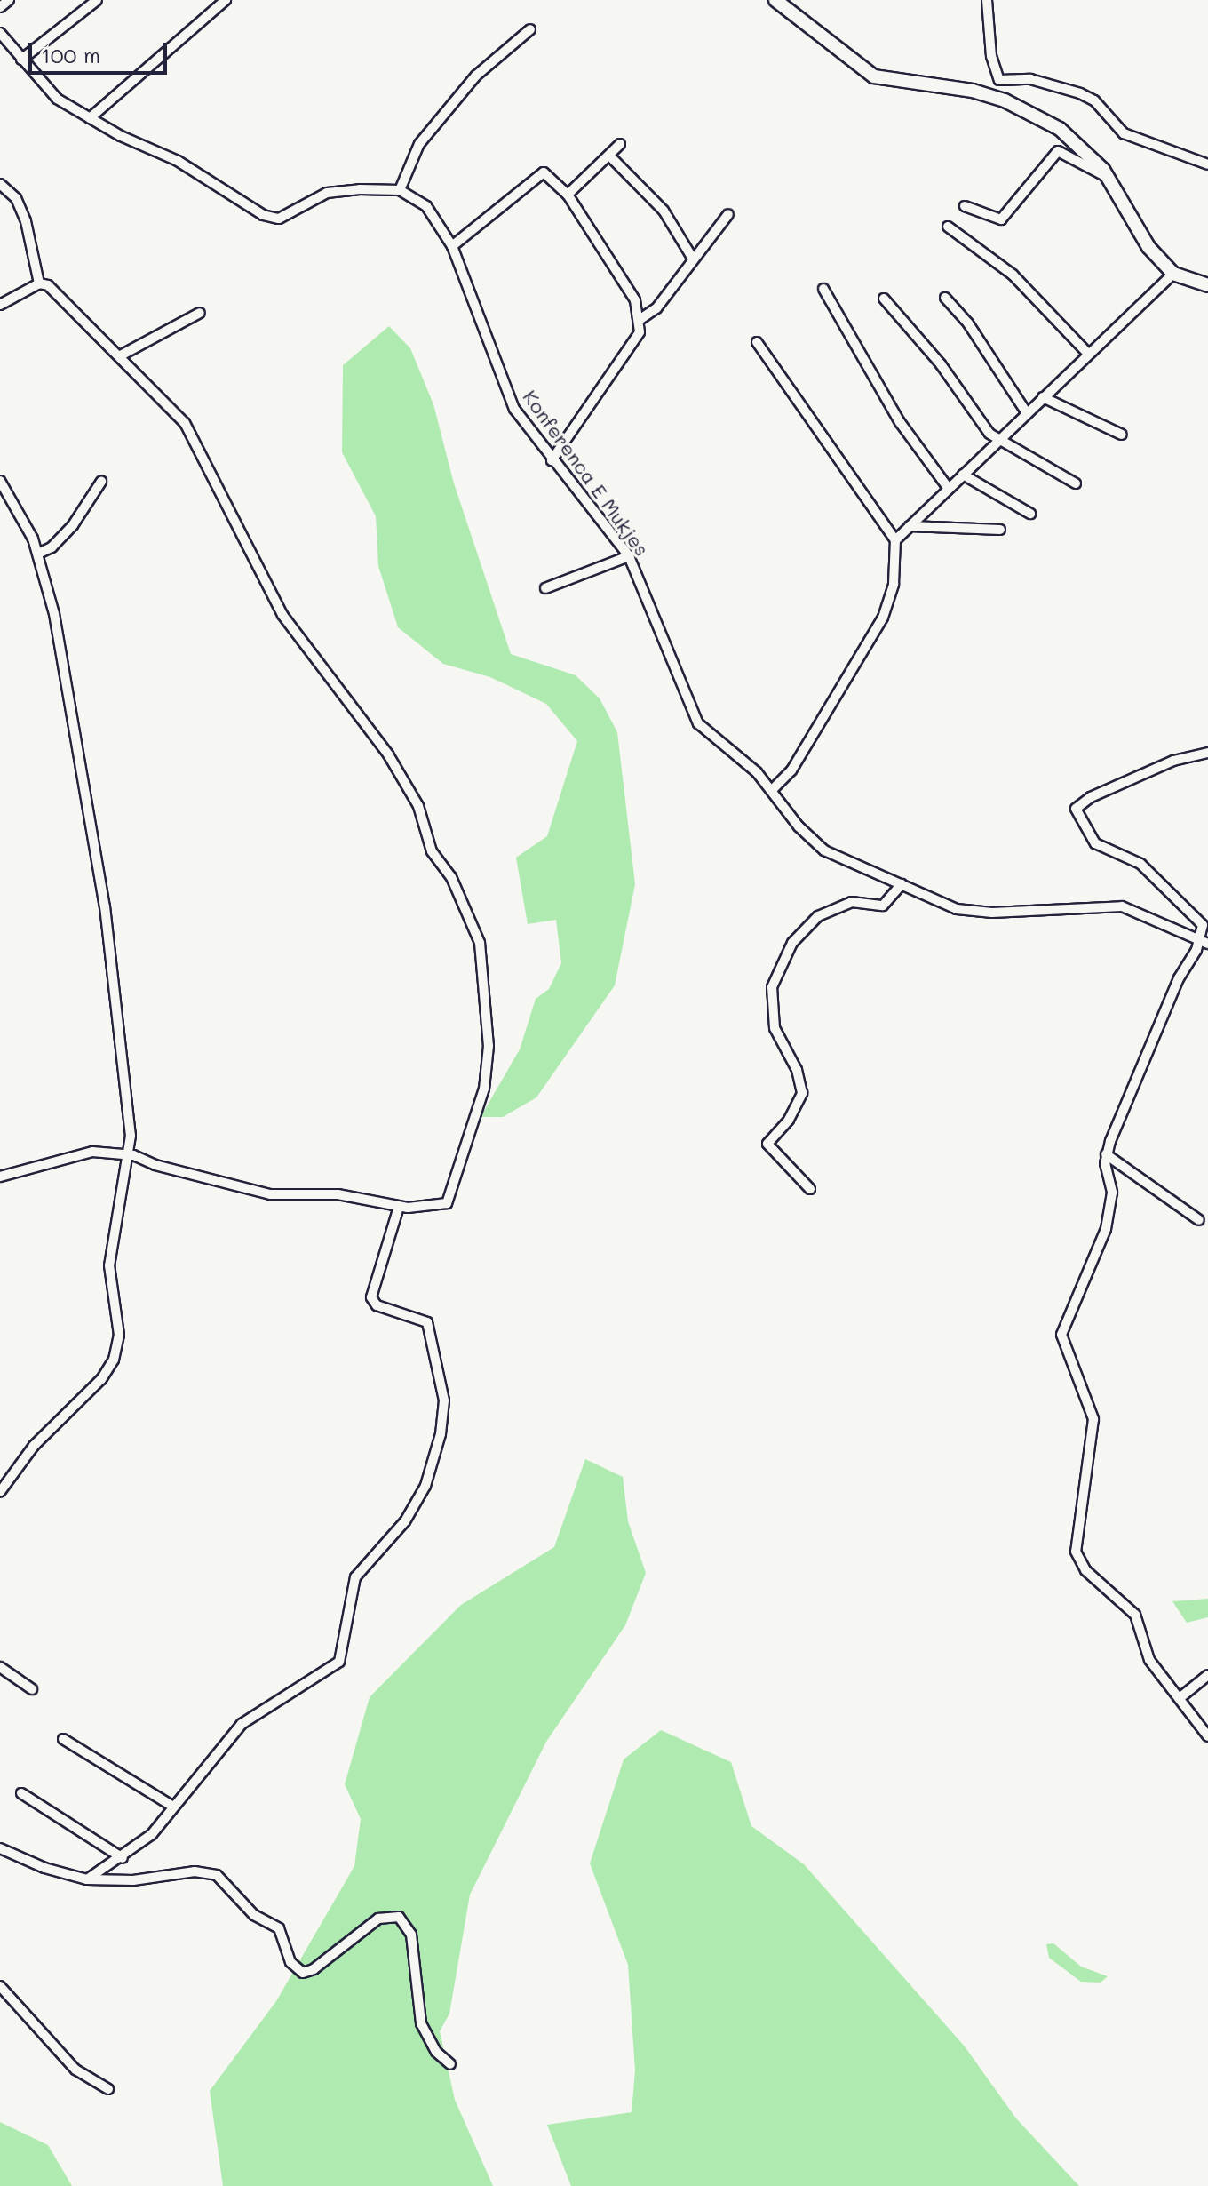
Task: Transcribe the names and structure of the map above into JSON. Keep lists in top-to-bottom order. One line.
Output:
{"streets":{"street":["Konferenca E Mukjes"]},"scale_bar":"100 m"}
